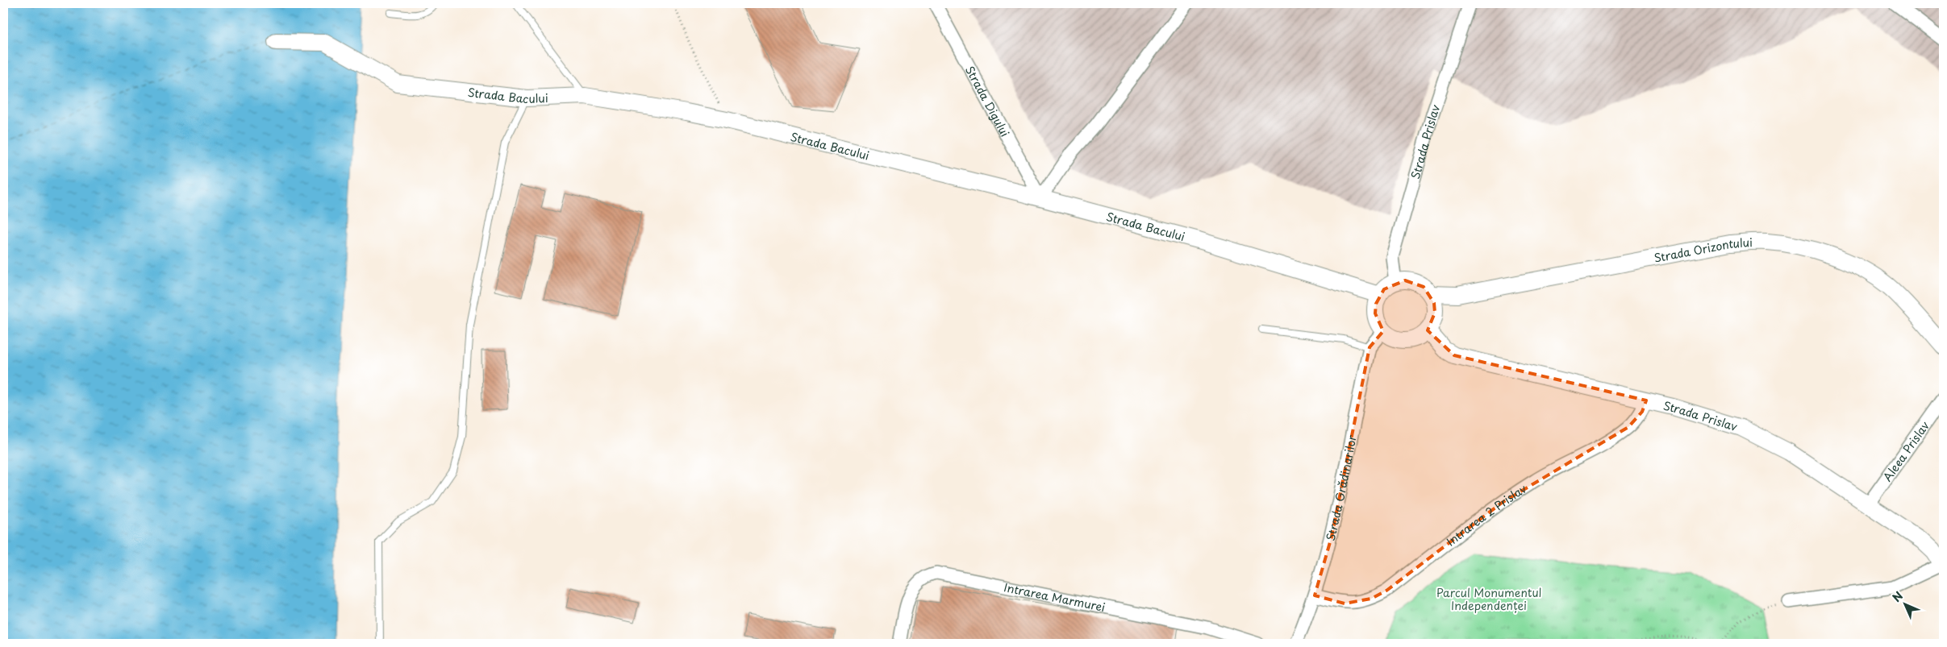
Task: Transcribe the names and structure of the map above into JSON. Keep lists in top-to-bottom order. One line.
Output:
{"streets":{"street":["Strada Bacului","Strada Digului","Strada Prislav","Strada Orizontului","Aleea Prislav","Strada Grădinarilor","Intrarea 2 Prislav","Intrarea Marmurei"]},"crossings":[["Strada Bacului","Strada Digului"],["Strada Bacului","Strada Prislav"],["Strada Bacului","Strada Orizontului"],["Strada Bacului","Strada Grădinarilor"],["Strada Prislav","Strada Orizontului"],["Strada Prislav","Aleea Prislav"],["Strada Prislav","Strada Grădinarilor"],["Strada Prislav","Intrarea 2 Prislav"],["Strada Orizontului","Strada Grădinarilor"],["Strada Grădinarilor","Intrarea 2 Prislav"]],"parks":["Parcul Monumentul Independenței"],"north":"top left"}
